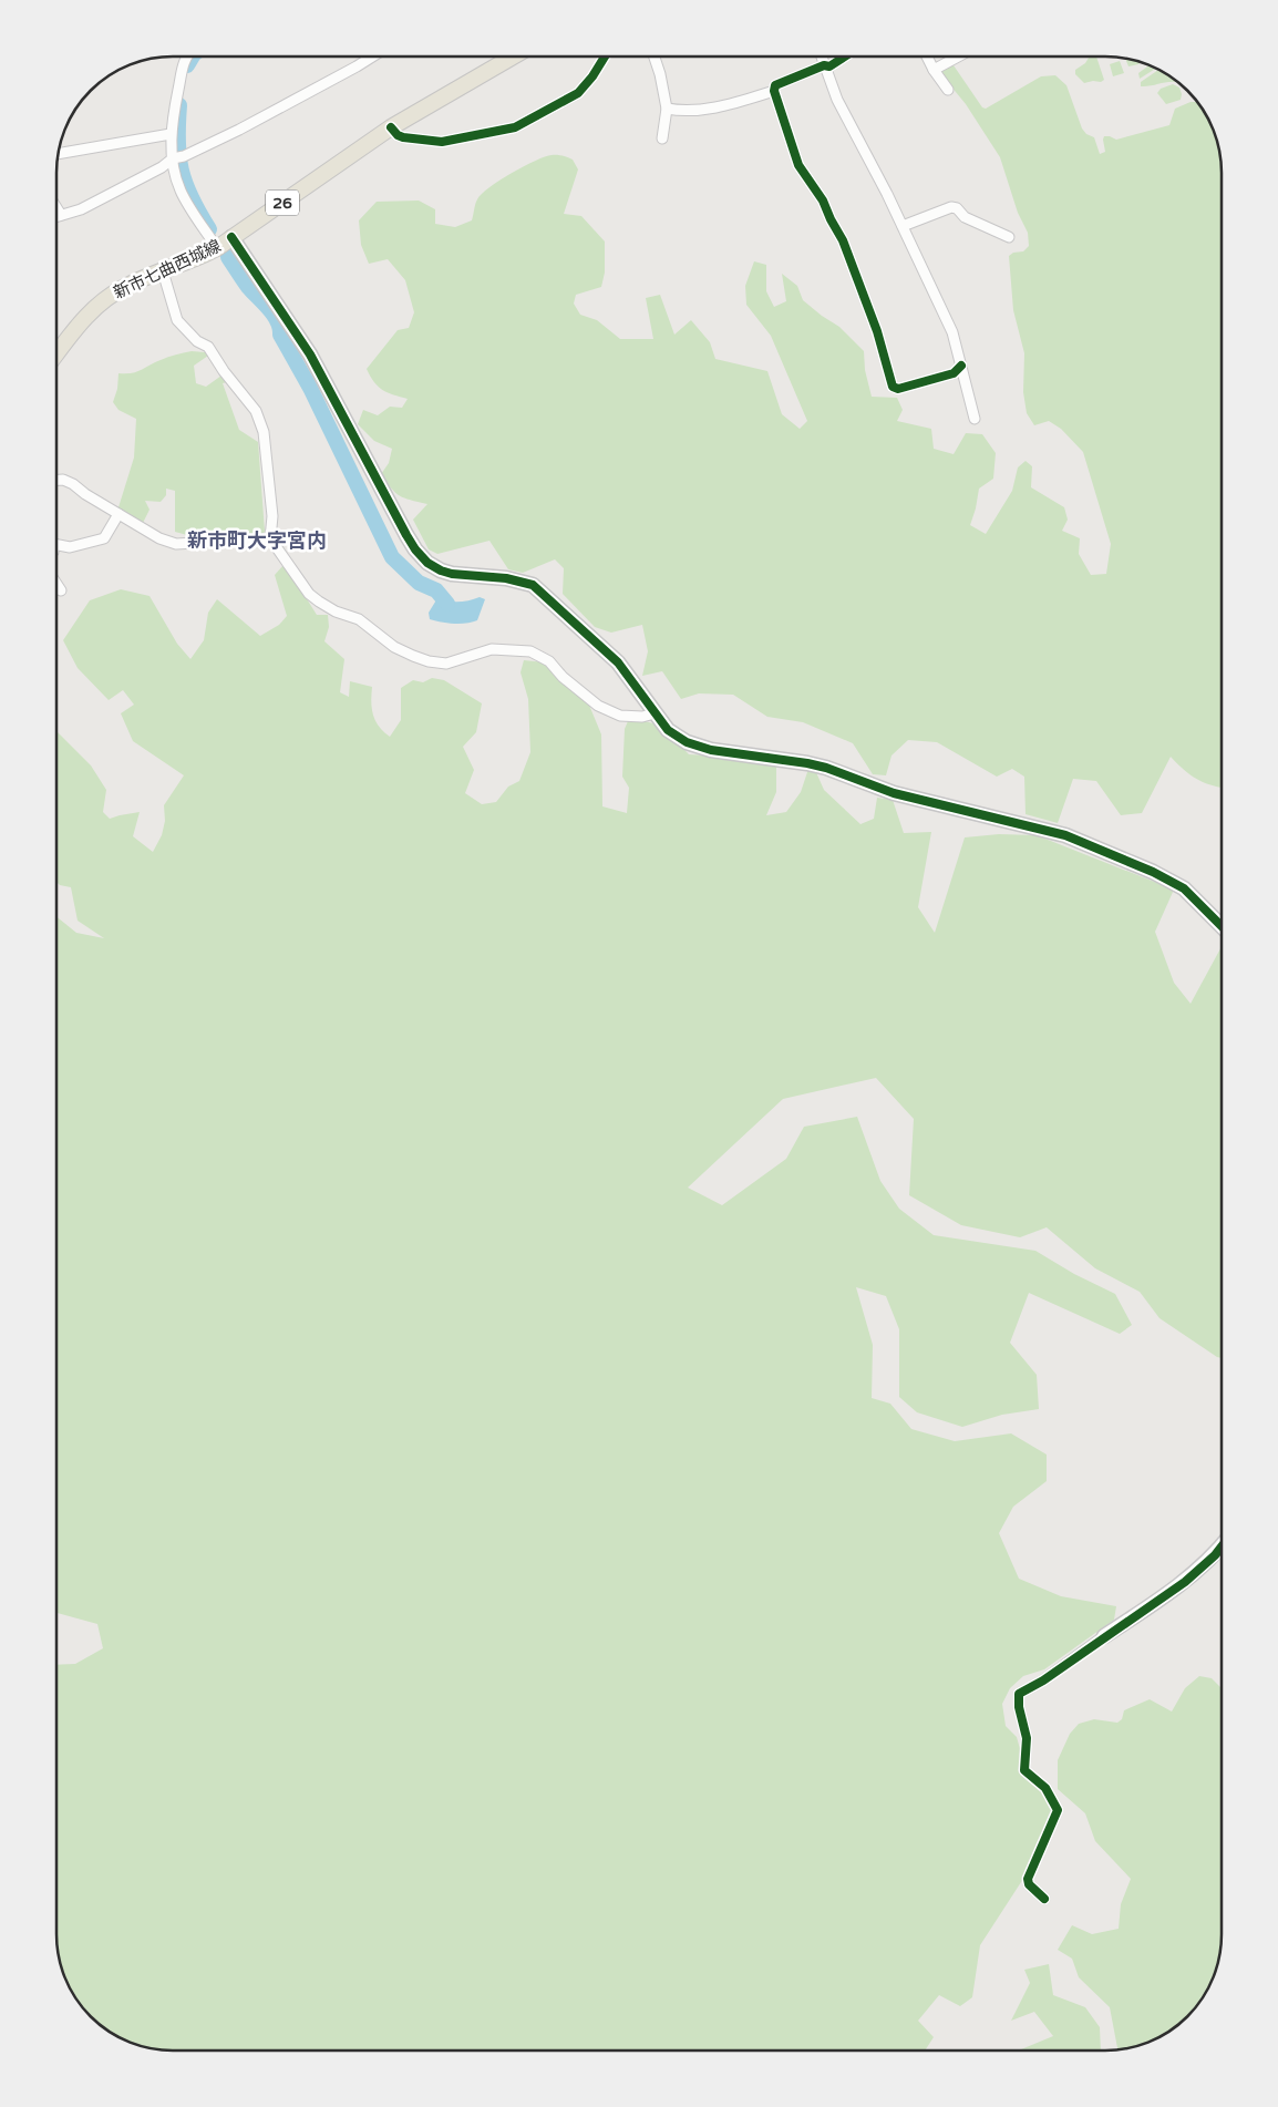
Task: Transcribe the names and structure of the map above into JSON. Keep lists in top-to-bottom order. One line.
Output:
{"streets":{"main road":["26","新市七曲西城線"]},"districts":["新市町大字宮内"]}
